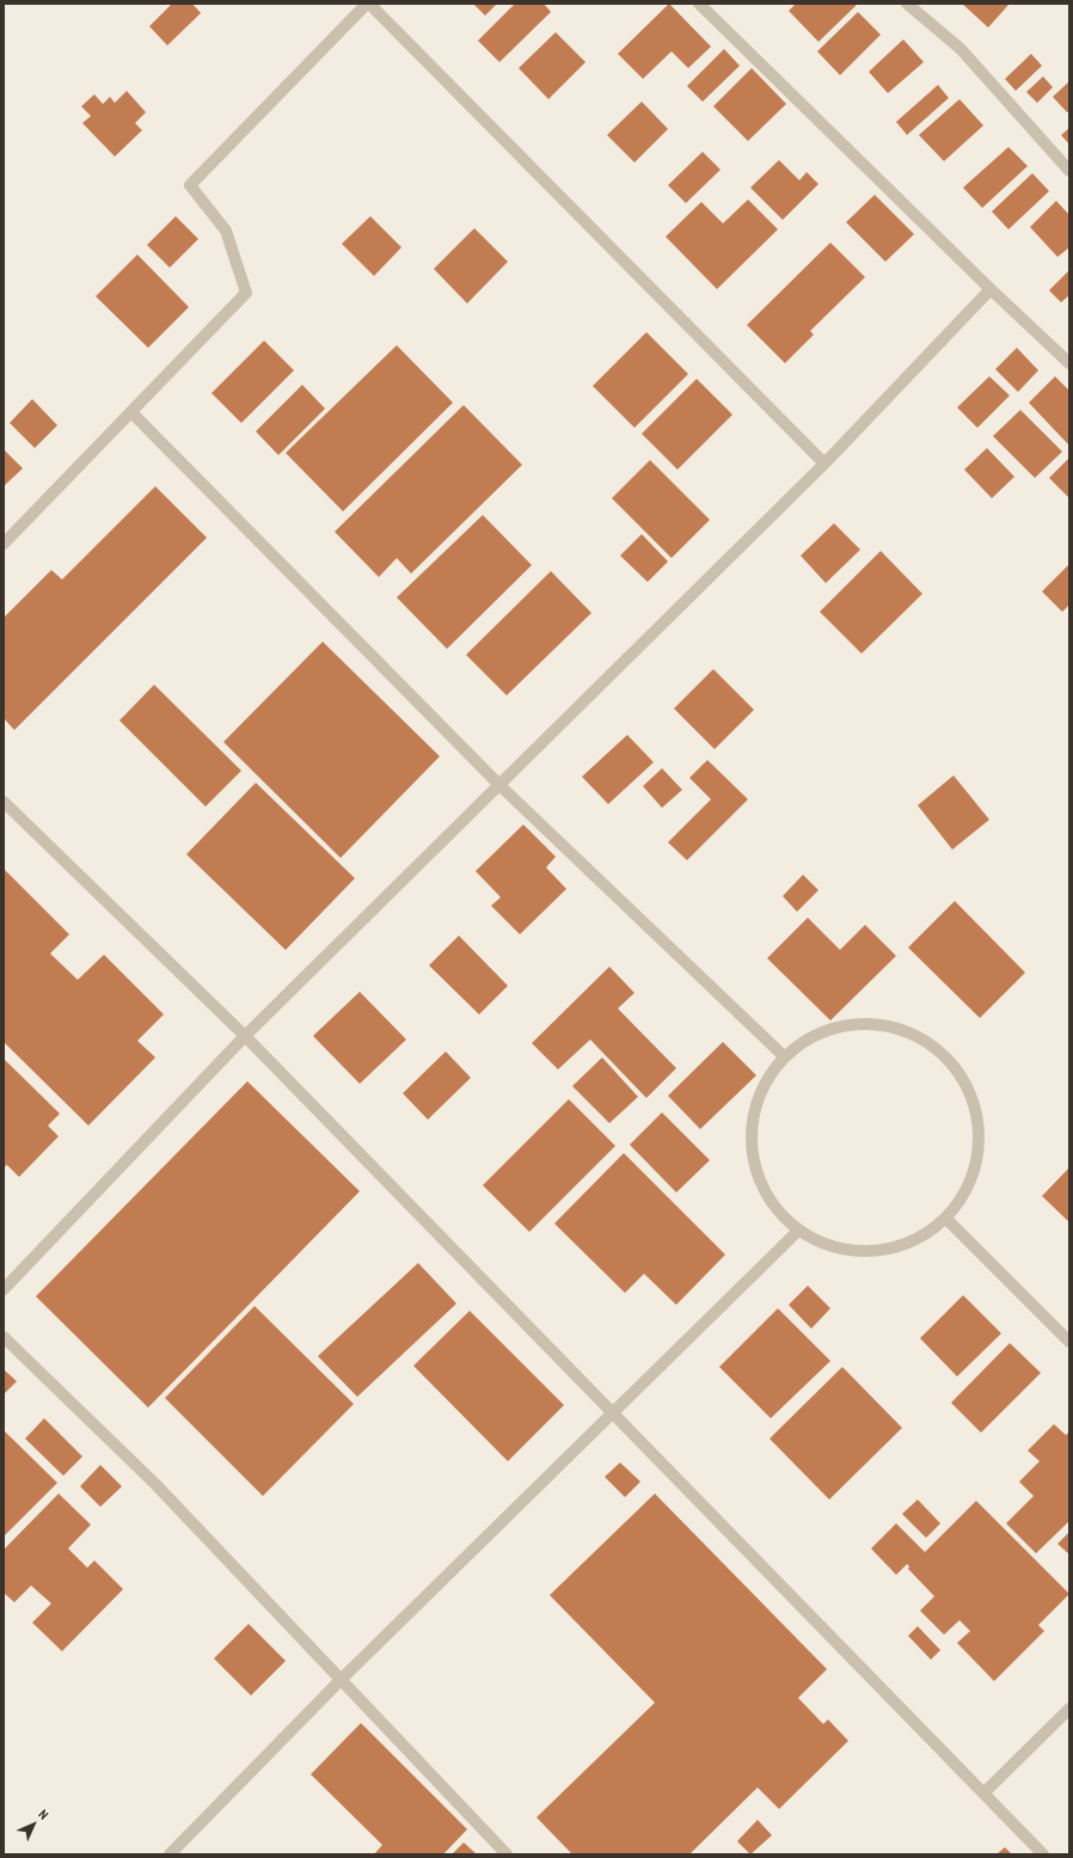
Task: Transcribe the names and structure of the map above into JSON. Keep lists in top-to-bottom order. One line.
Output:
{"north":"top right"}
